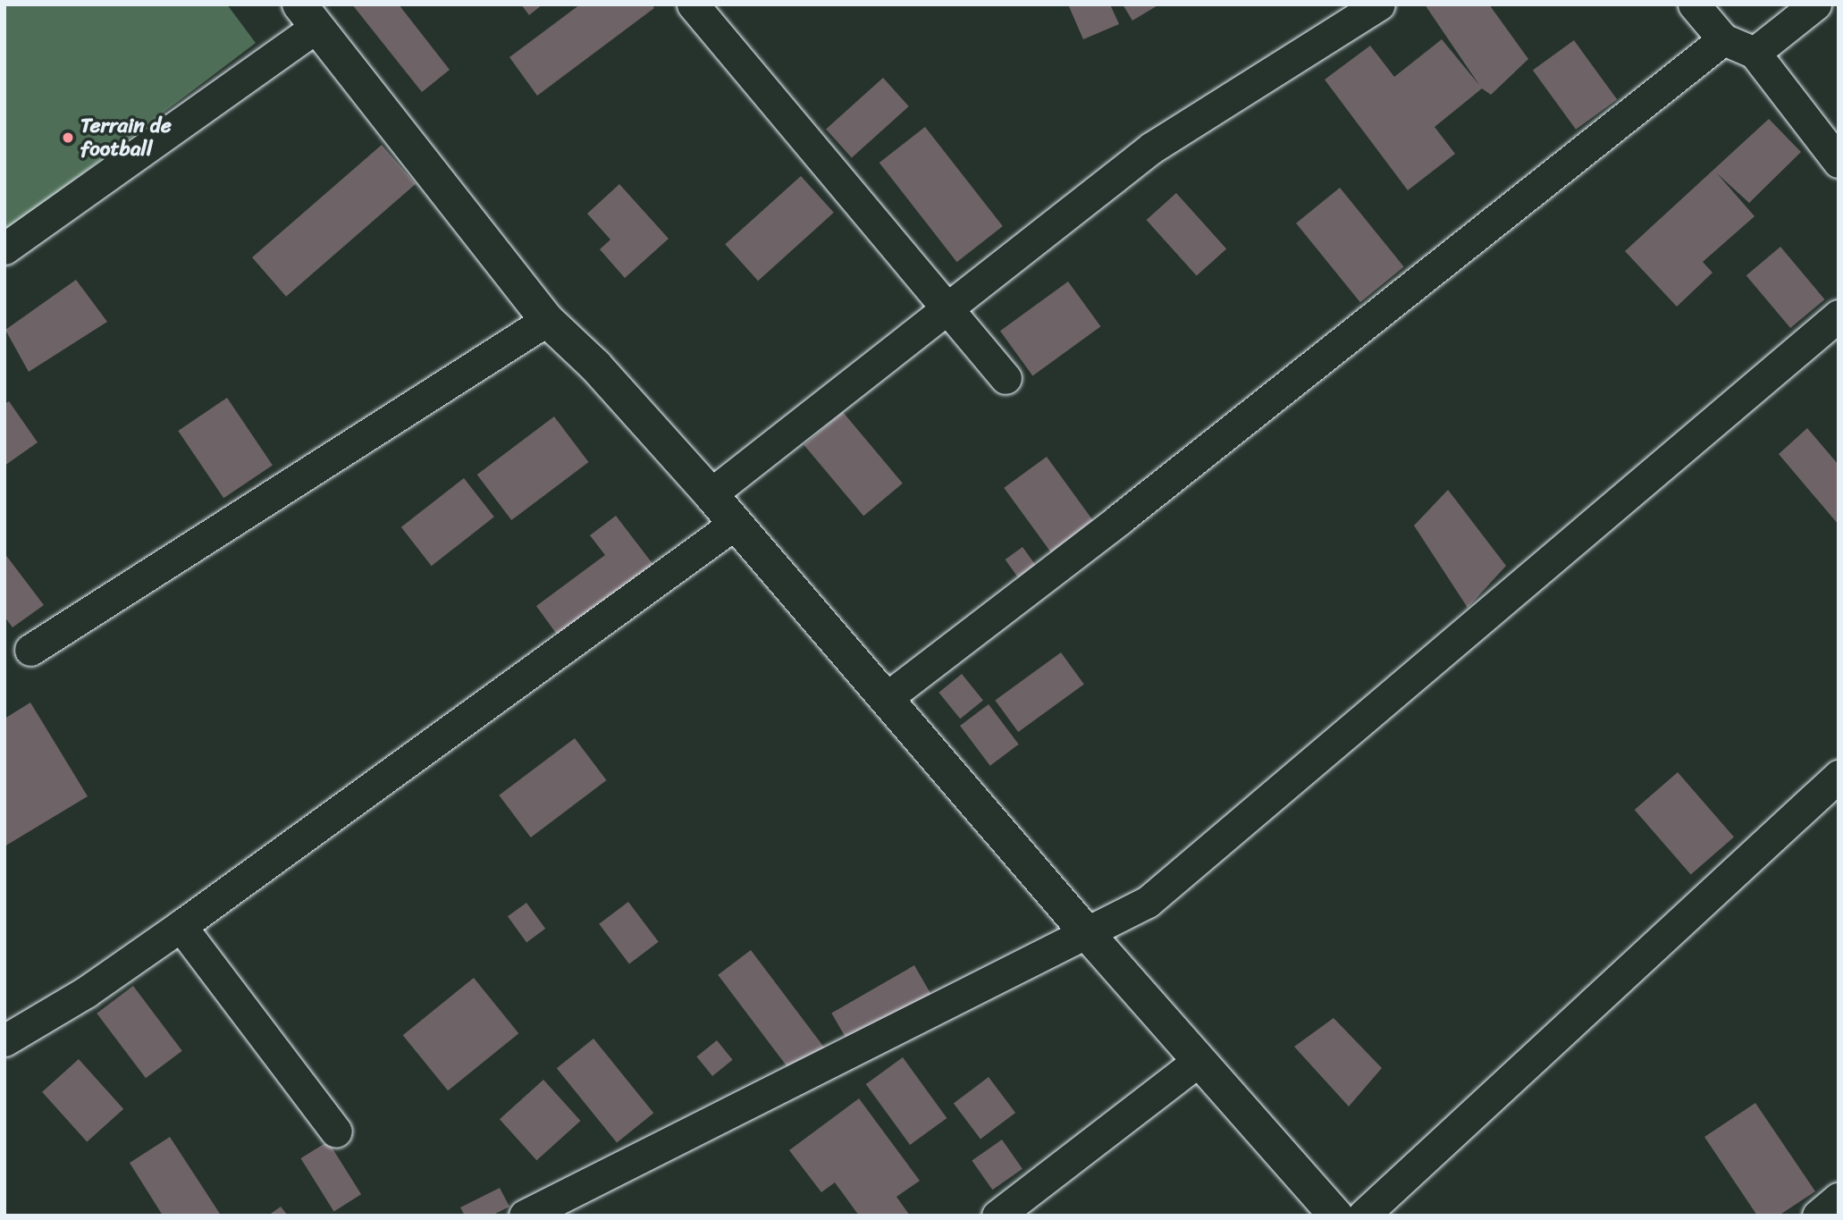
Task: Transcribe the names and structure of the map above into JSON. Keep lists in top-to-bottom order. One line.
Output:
{"places":["Terrain de football"]}
